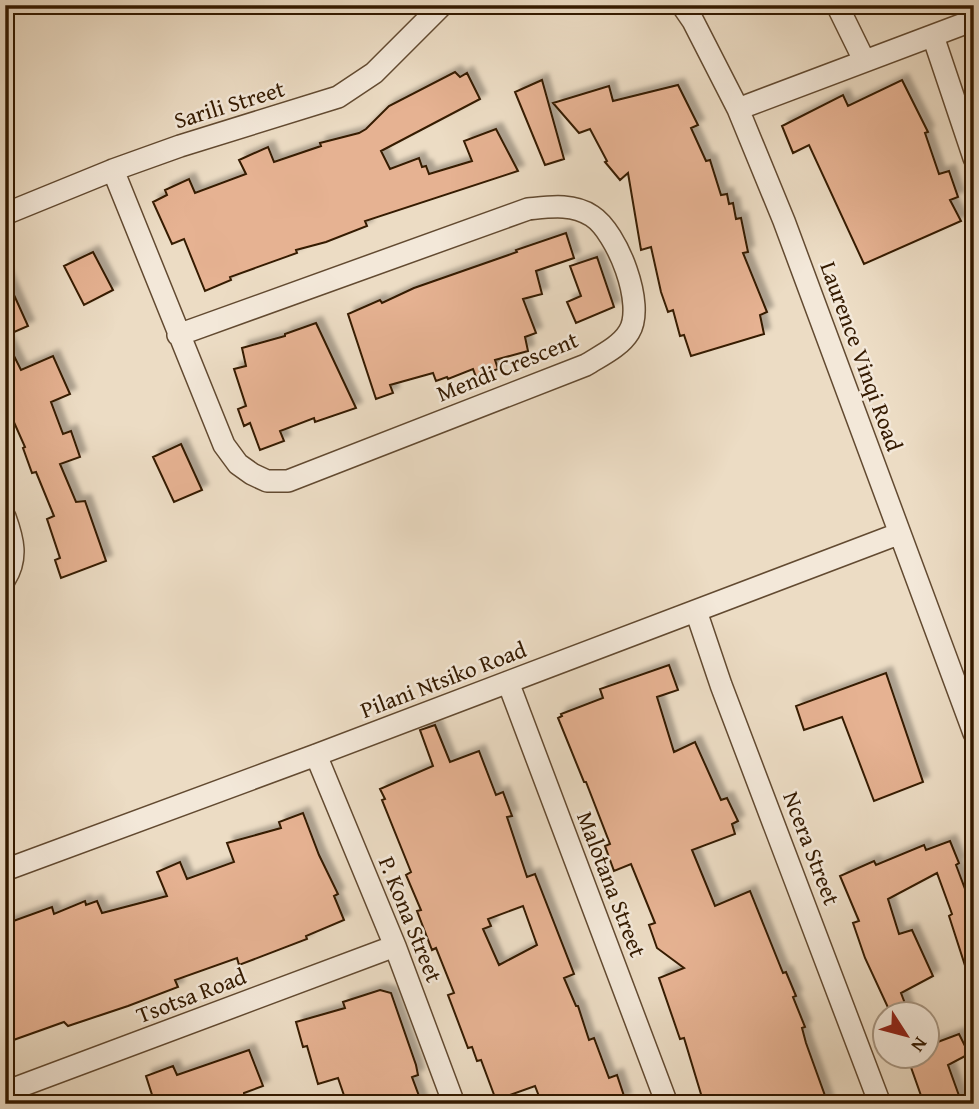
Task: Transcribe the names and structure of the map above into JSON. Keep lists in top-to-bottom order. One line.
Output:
{"streets":{"street":["Sarili Street","Laurence Vinqi Road","Mendi Crescent","Pilani Ntsiko Road","Ncera Street","Malotana Street","P. Kona Street","Tsotsa Road"]},"crossings":[["Sarili Street","Mendi Crescent"],["Laurence Vinqi Road","Pilani Ntsiko Road"],["Pilani Ntsiko Road","Ncera Street"],["Pilani Ntsiko Road","Malotana Street"],["Pilani Ntsiko Road","P. Kona Street"],["P. Kona Street","Tsotsa Road"]],"north":"bottom right"}
